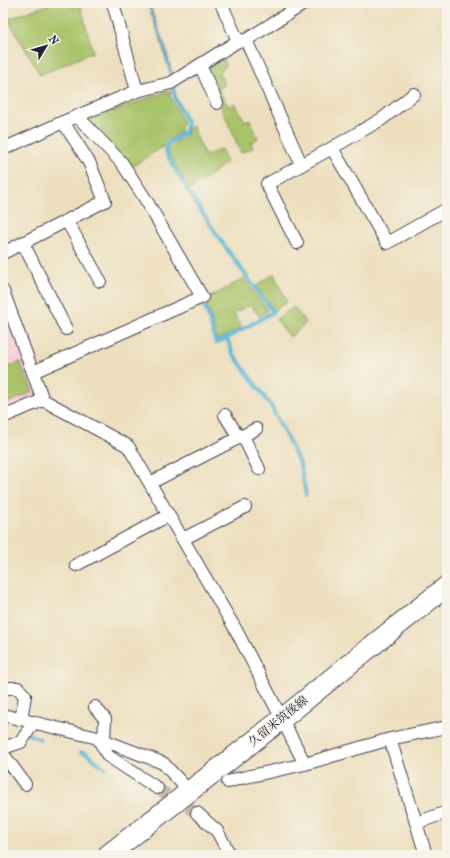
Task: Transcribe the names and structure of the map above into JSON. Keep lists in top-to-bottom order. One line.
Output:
{"streets":{"main road":["久留米筑後線"]},"north":"top right"}
